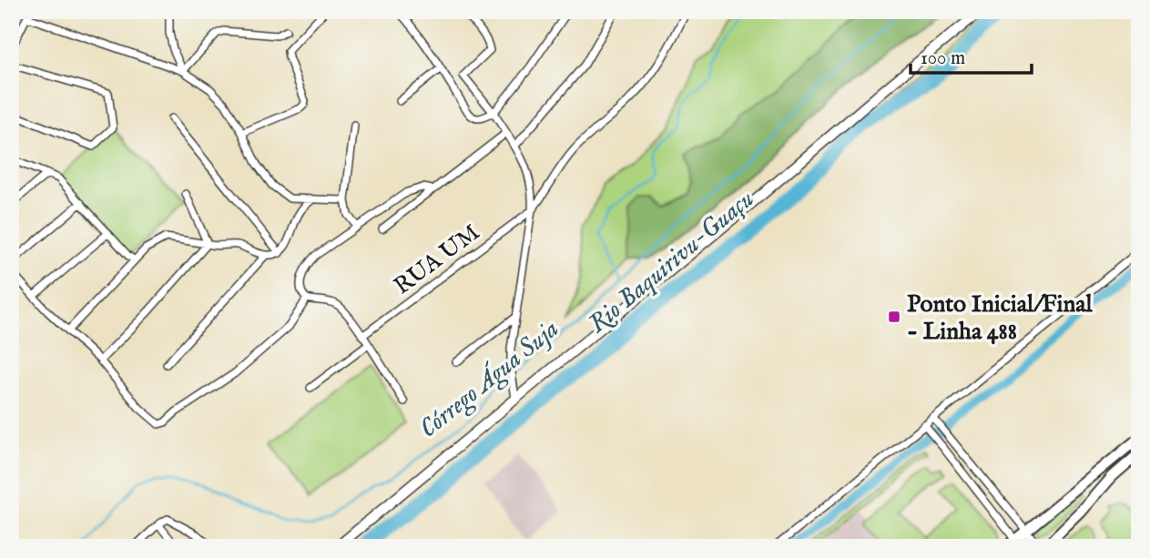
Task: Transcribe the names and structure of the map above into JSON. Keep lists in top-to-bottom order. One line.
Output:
{"streets":{"street":["RUA UM"]},"water":["Rio Baquirivu-Guaçu","Córrego Água Suja"],"places":{"transit":["Ponto Inicial/Final - Linha 488"]},"scale_bar":"100 m"}
